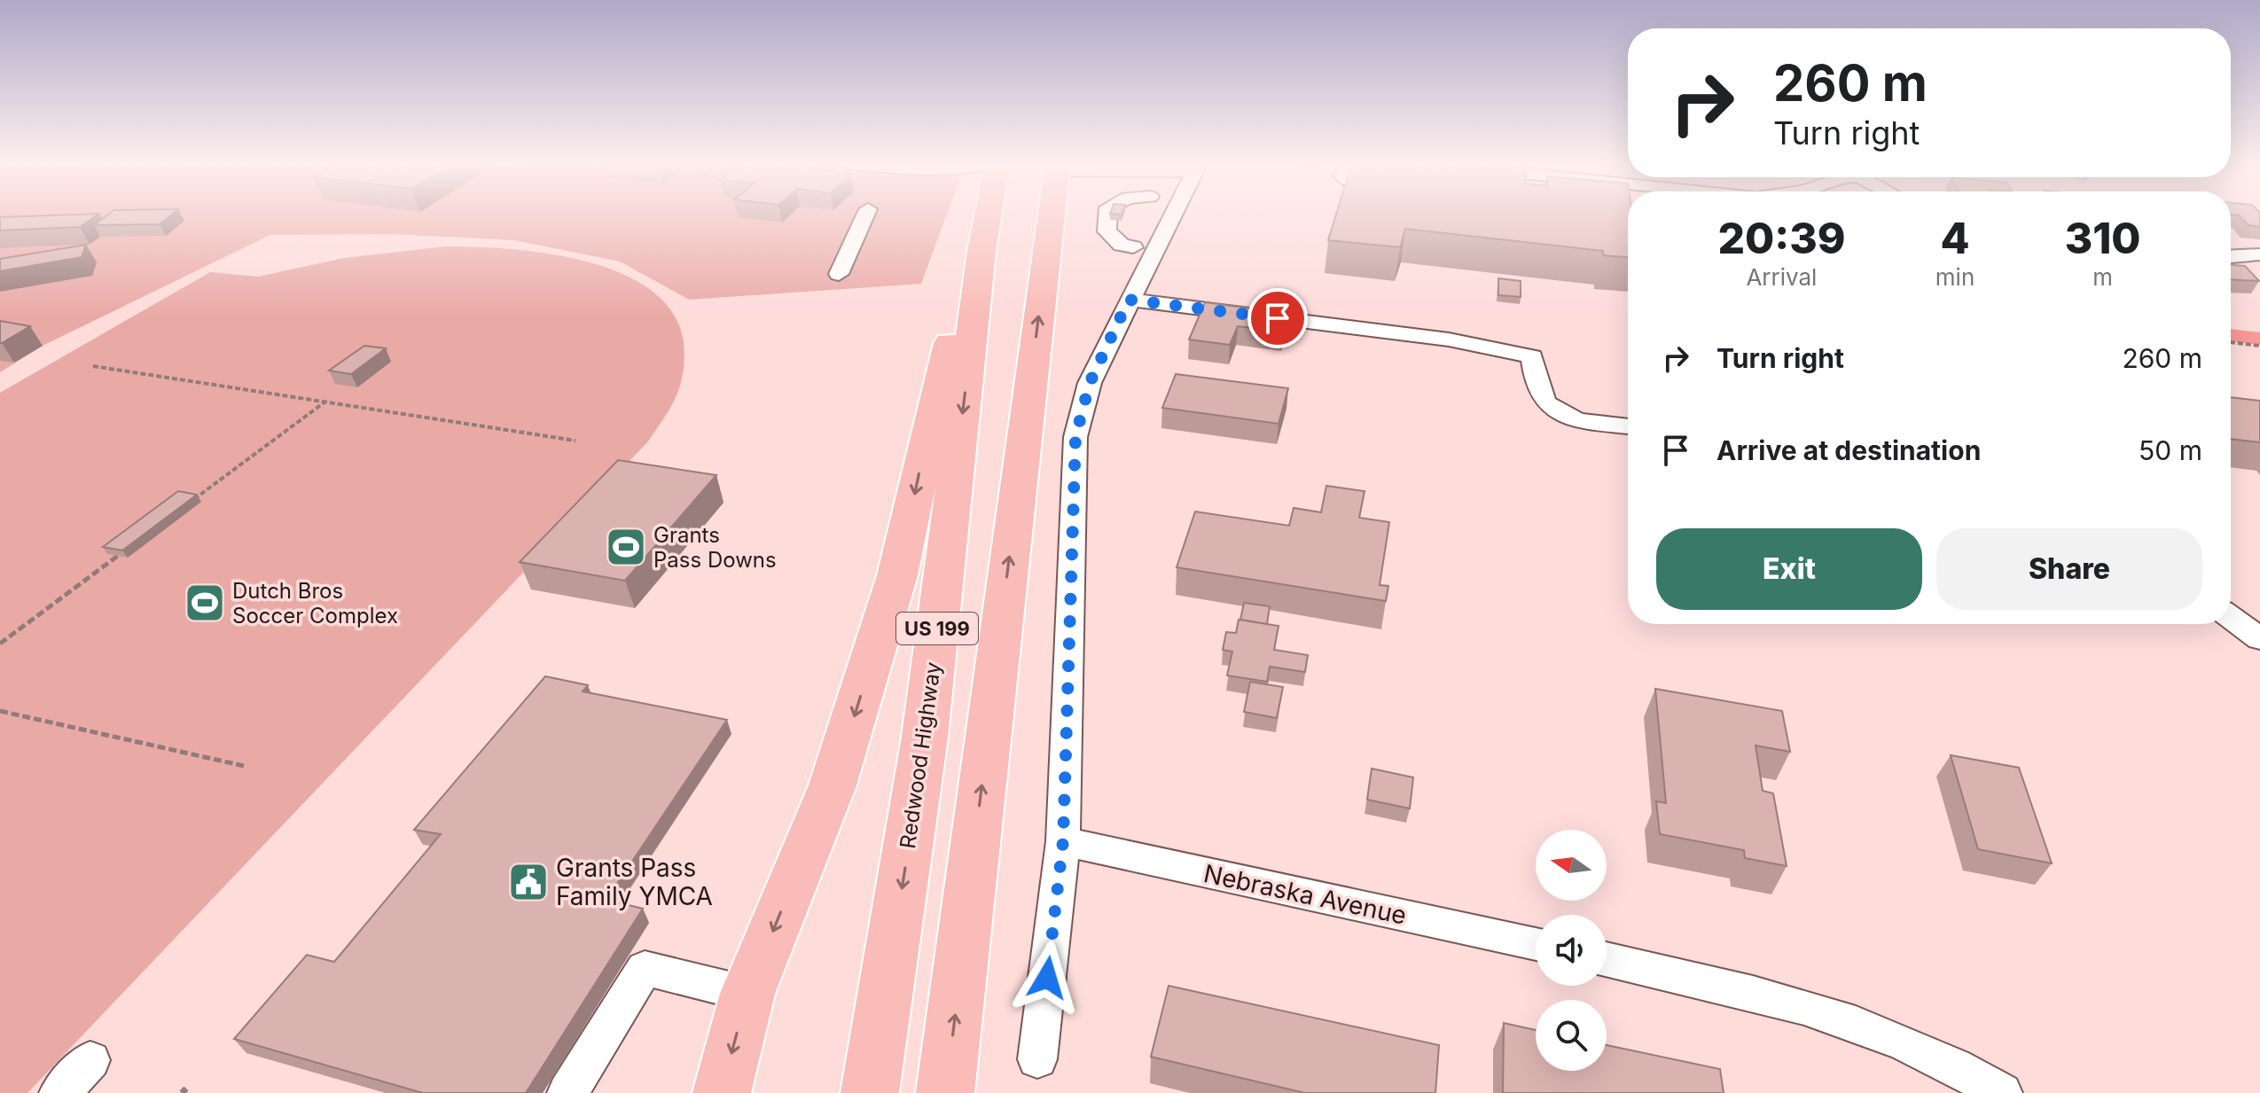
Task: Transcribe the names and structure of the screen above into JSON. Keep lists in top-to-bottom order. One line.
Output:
{"streets":{"highway":["US 199","Redwood Highway"],"street":["Nebraska Avenue"]},"places":{"sports":["Grants Pass Downs","Dutch Bros Soccer Complex"],"public building":["Grants Pass Family YMCA"]},"north":"left","page":{"turn":["260 m","Turn right"],"eta":["20:39","Arrival","4","min","310","m"],"list":[{"name":"Turn right","value":"260 m"},{"name":"Arrive at destination","value":"50 m"}],"buttons":["Exit","Share"]}}
